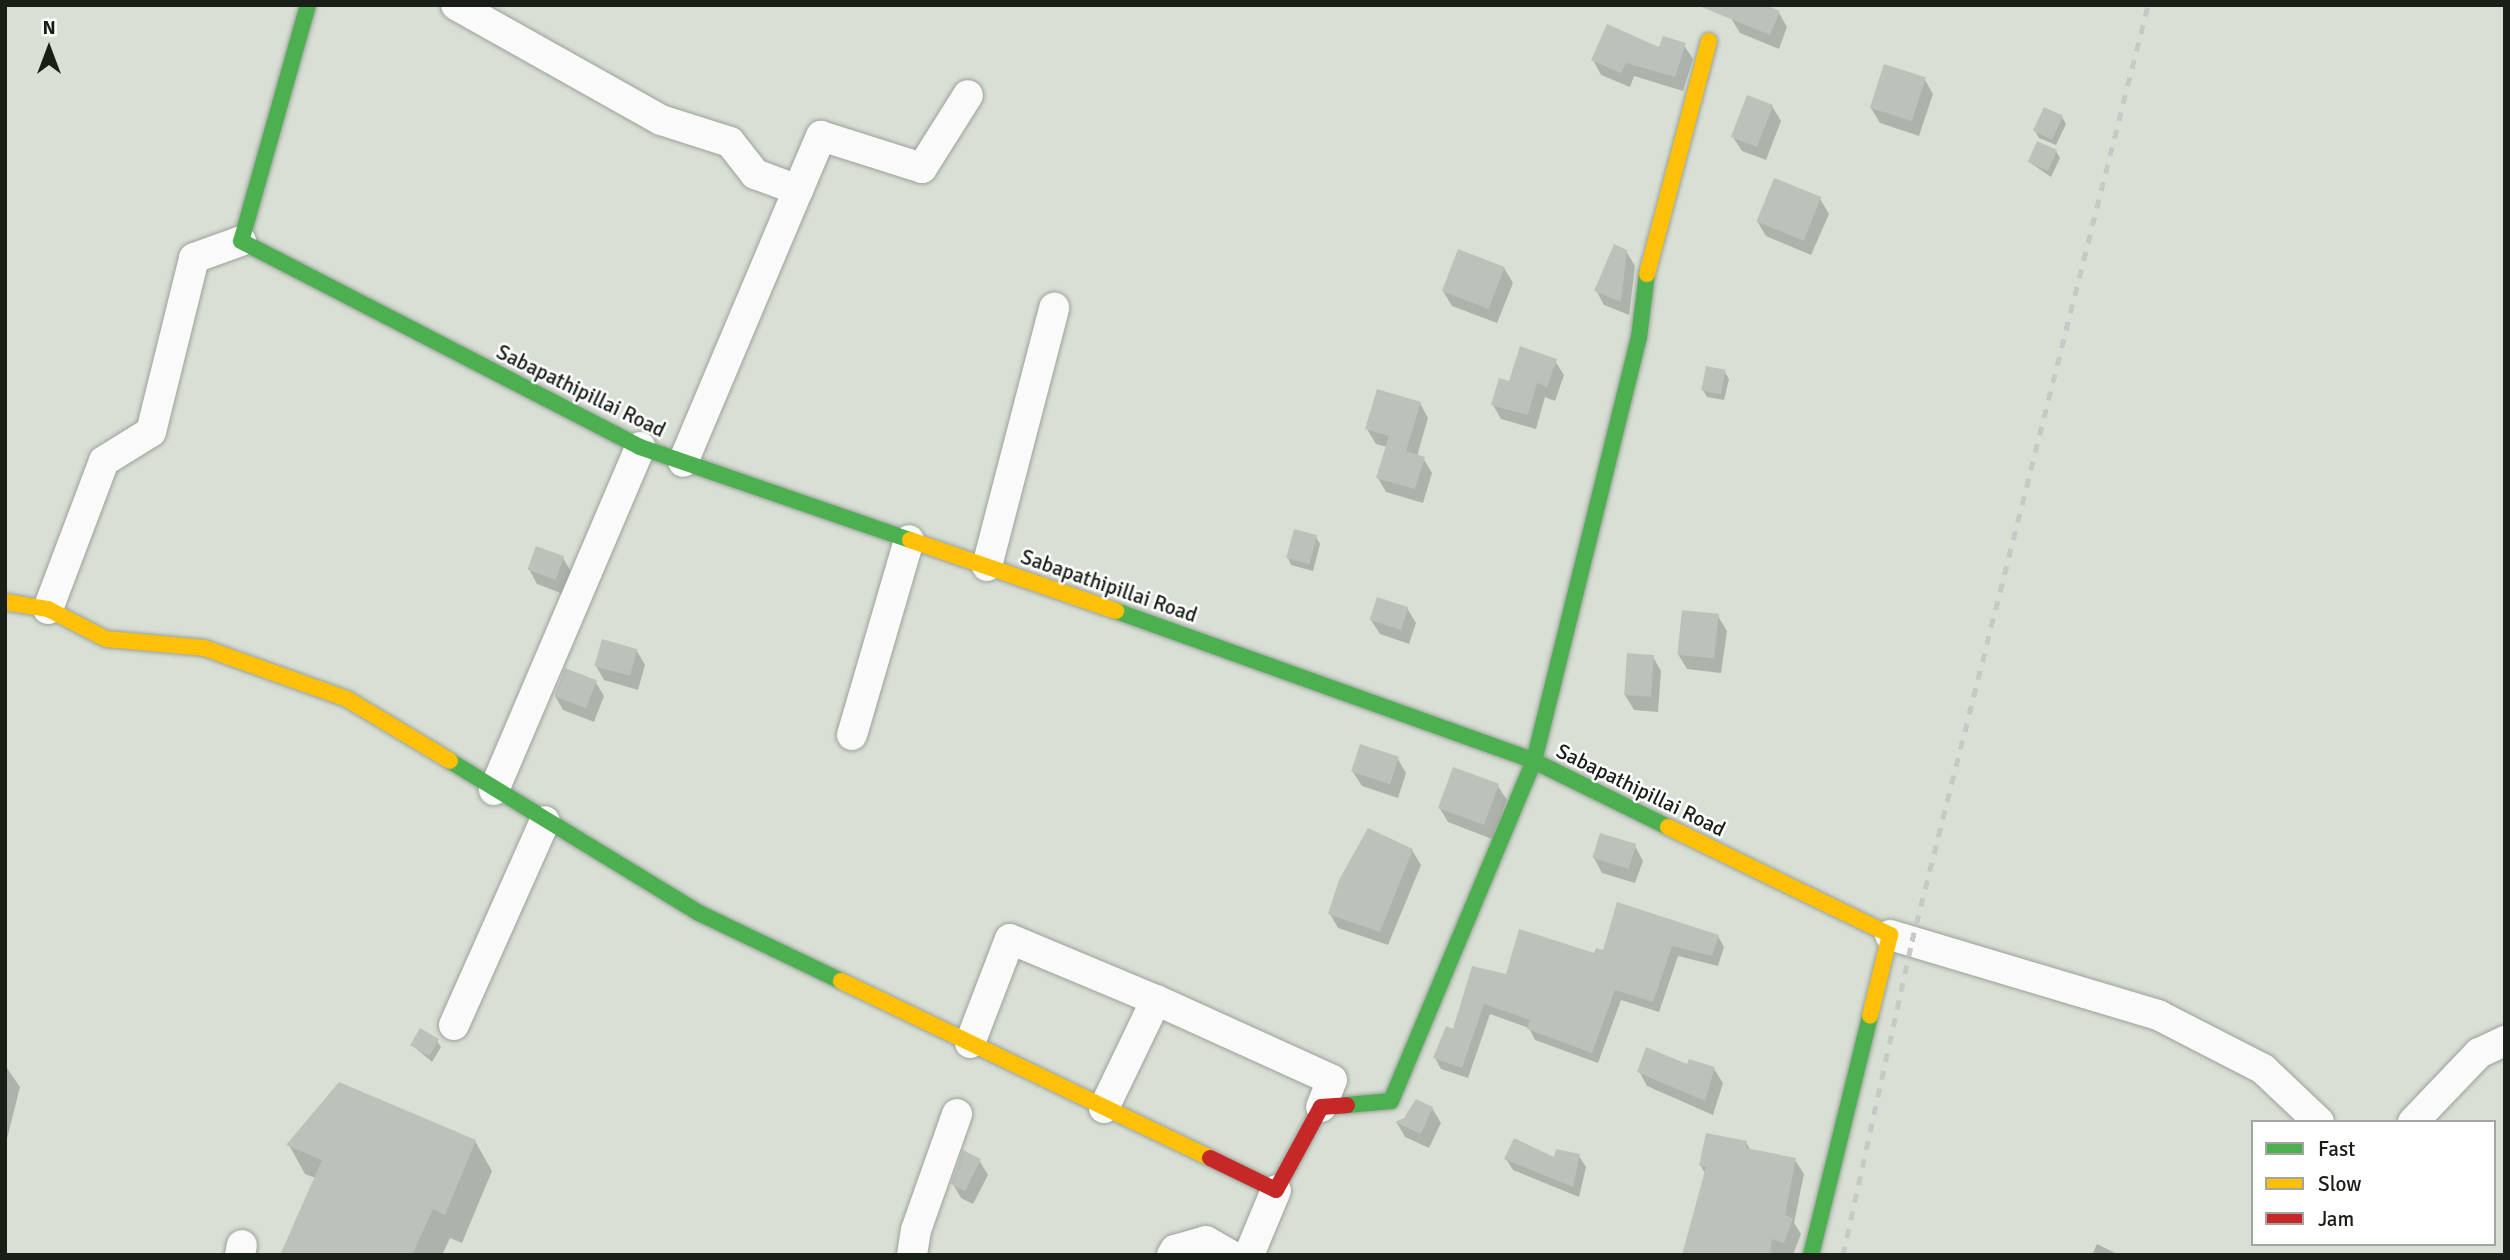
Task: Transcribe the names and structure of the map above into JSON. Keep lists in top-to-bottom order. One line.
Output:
{"streets":{"street":["Sabapathipillai Road"]},"legend":["Fast","Slow","Jam"],"north":"top"}
